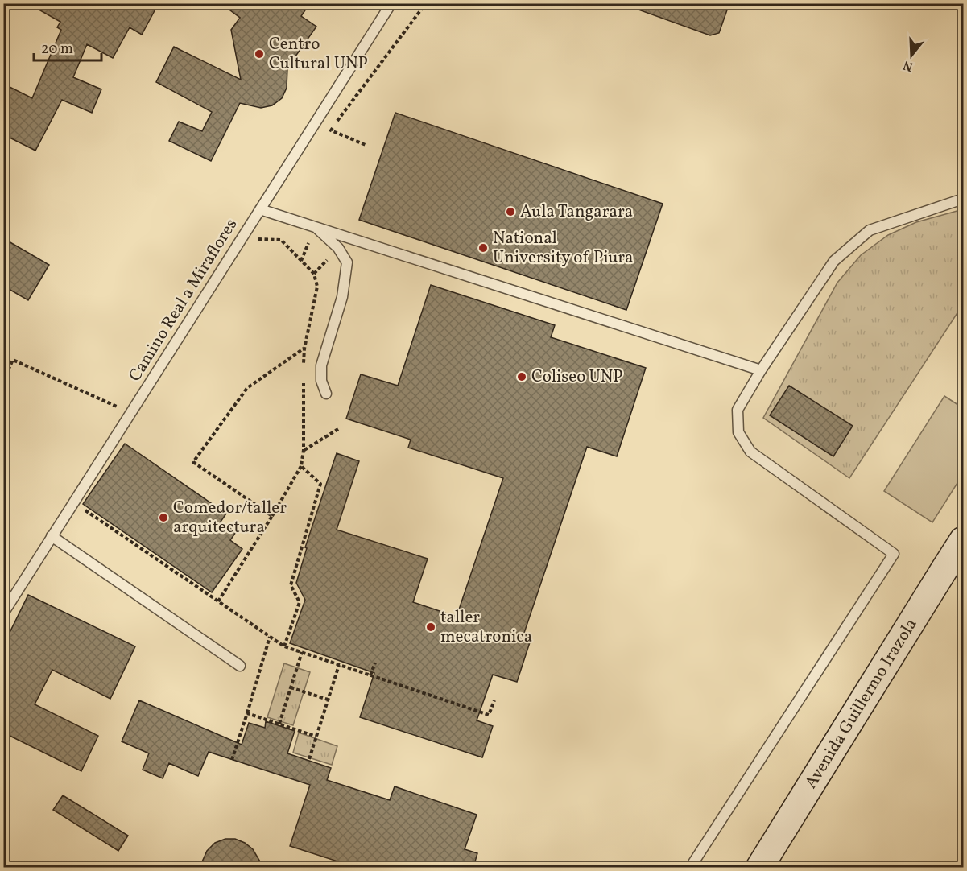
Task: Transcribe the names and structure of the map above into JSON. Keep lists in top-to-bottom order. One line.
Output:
{"streets":{"main road":["Avenida Guillermo Irazola"],"lane":["Camino Real a Miraflores"]},"places":["Centro Cultural UNP","Aula Tangarara","National University of Piura","Coliseo UNP","Comedor/taller arquitectura","taller mecatronica"],"scale_bar":"20 m","north":"bottom"}
